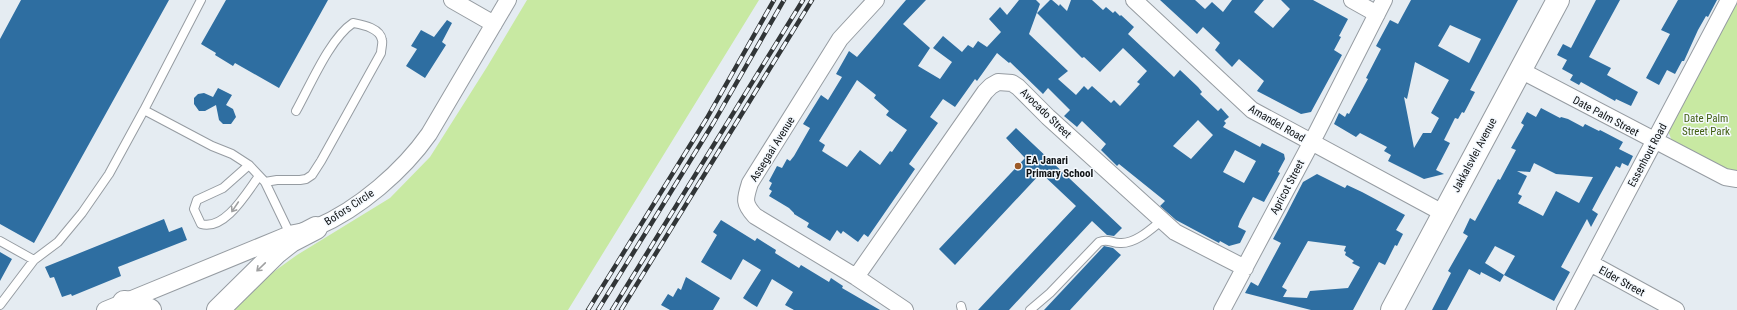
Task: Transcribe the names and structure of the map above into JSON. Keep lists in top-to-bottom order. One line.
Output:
{"streets":{"main road":["Jakkalsvlei Avenue"],"street":["Avocado Street","Date Palm Street","Amandel Road","Assegaai Avenue","Essenhout Road","Apricot Street","Bofors Circle","Elder Street"]},"crossings":[["Avocado Street","Assegaai Avenue"],["Avocado Street","Apricot Street"],["Date Palm Street","Jakkalsvlei Avenue"],["Date Palm Street","Essenhout Road"],["Amandel Road","Jakkalsvlei Avenue"],["Amandel Road","Apricot Street"],["Essenhout Road","Elder Street"]],"parks":["Date Palm Street Park"],"places":["EA Janari Primary School"]}
